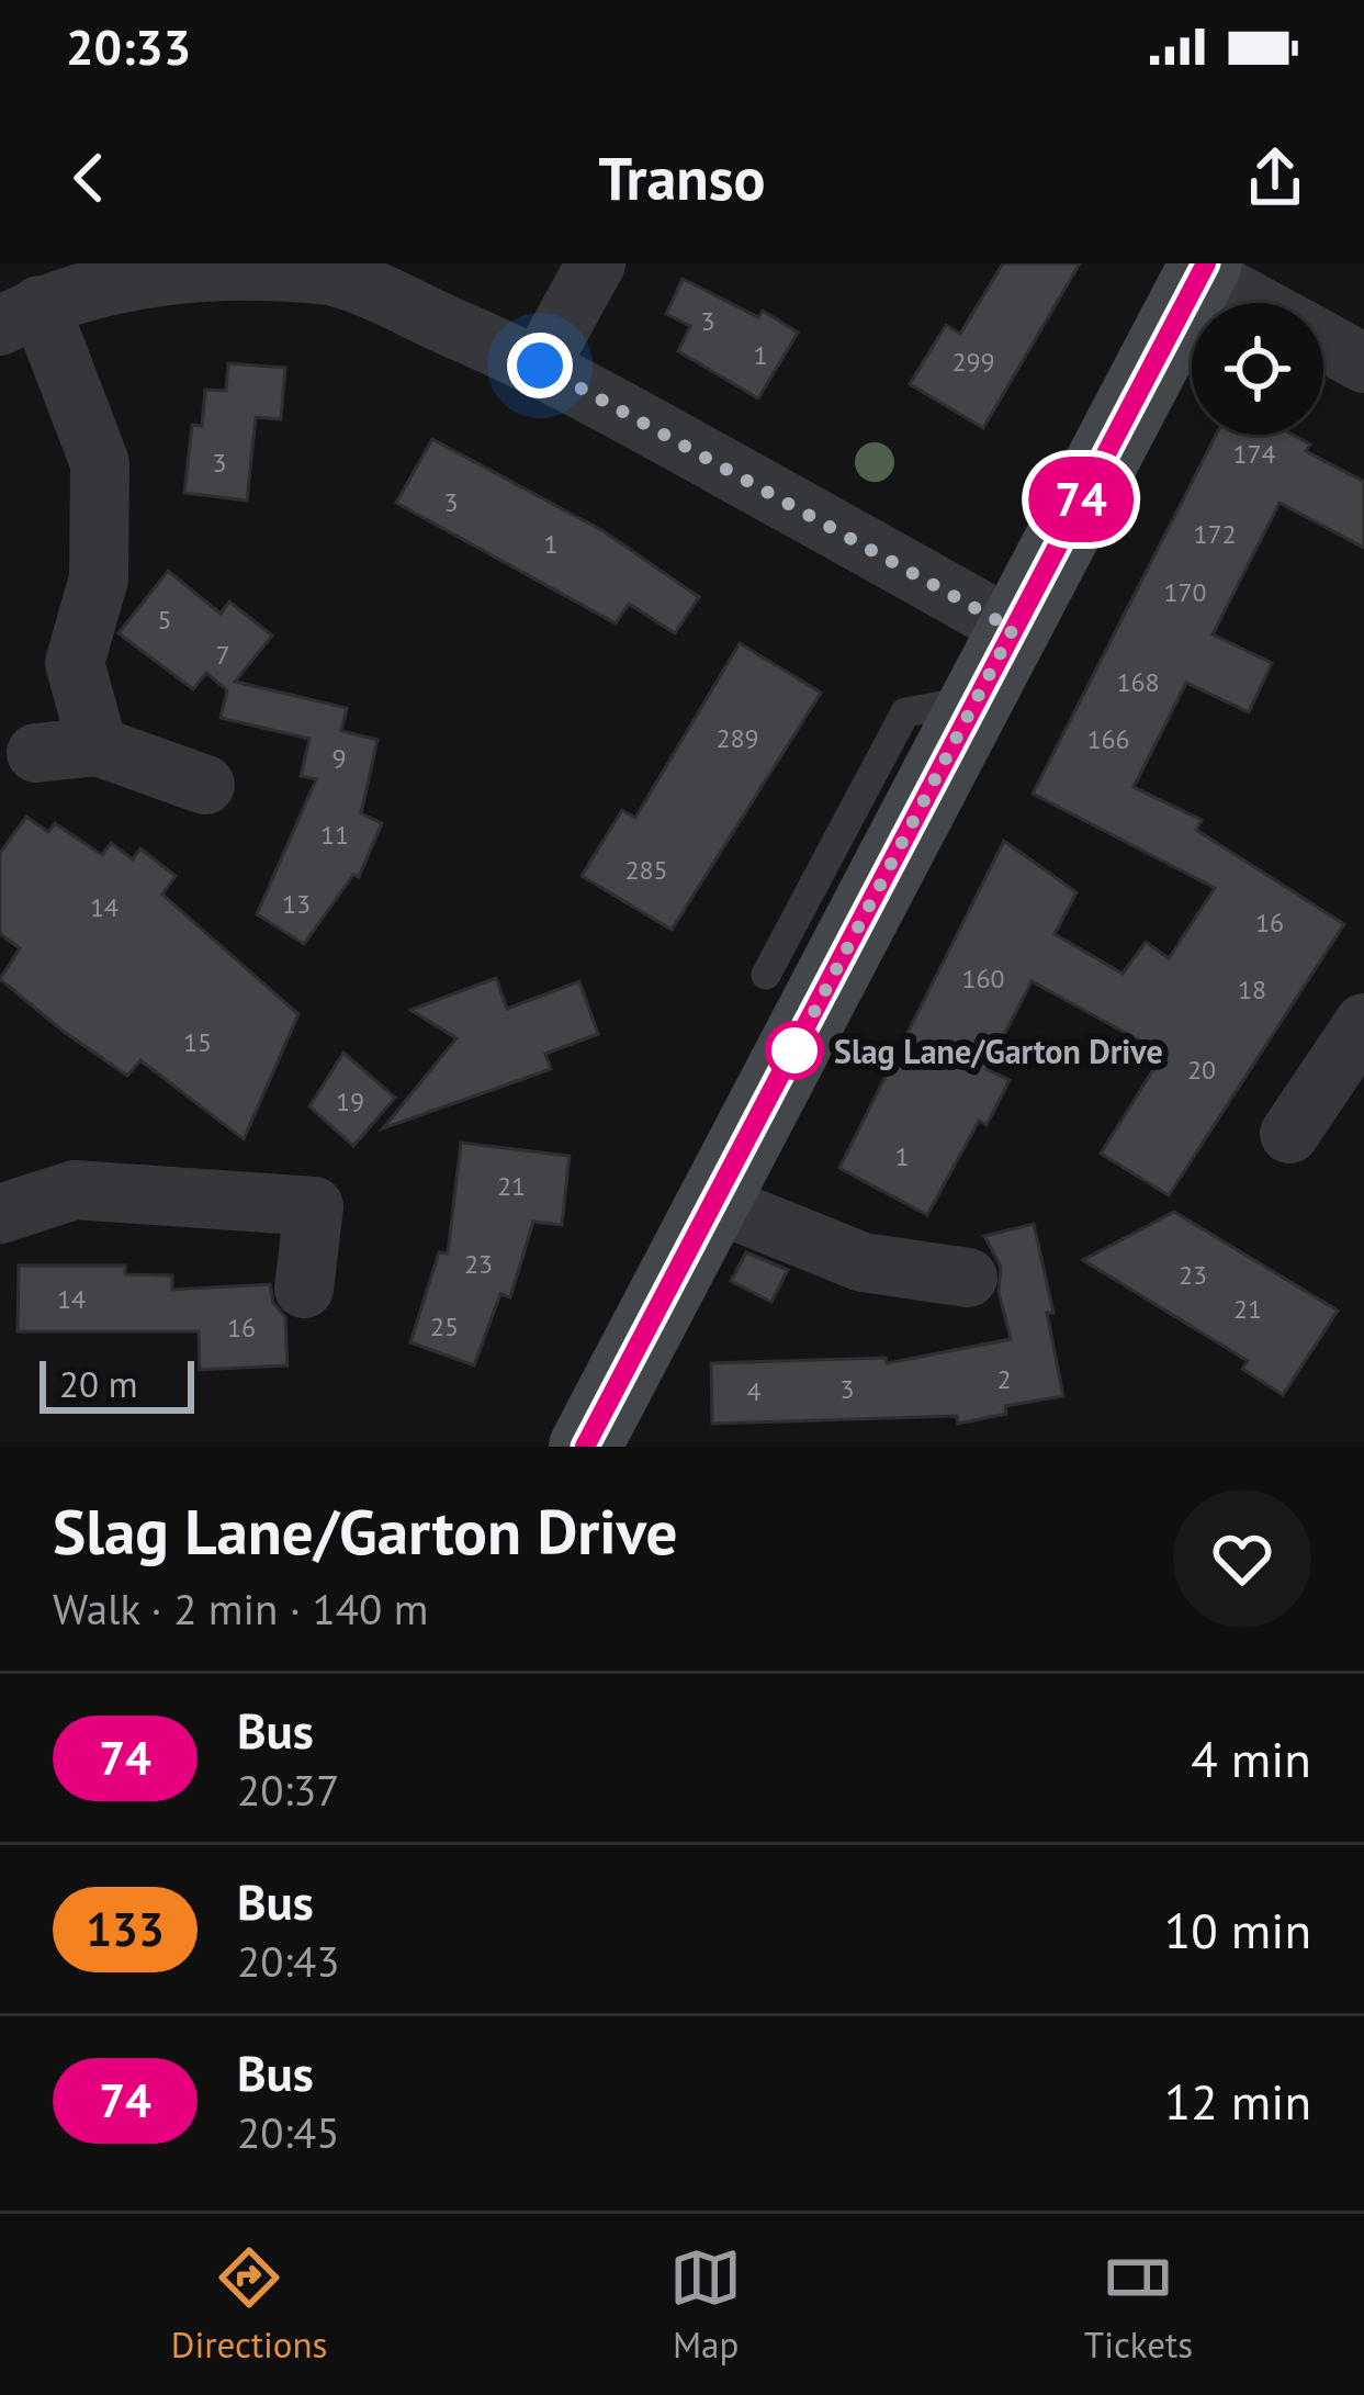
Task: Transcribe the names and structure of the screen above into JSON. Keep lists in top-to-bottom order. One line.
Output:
{"places":["Slag Lane/Garton Drive"],"lines":["bus line 74"],"house_numbers":["3","1","299","174","3","3","172","1","170","5","7","168","289","166","9","11","285","13","14","16","160","18","15","20","19","1","21","23","23","14","21","25","16","2","3","4"],"scale_bar":"20 m","page":{"status":"20:33","header":"Transo","on_map":"74","scale":"20 m","heading":["Slag Lane/Garton Drive","Walk · 2 min · 140 m"],"list":[{"mark":"74","name":"Bus","note":"20:37","value":"4 min"},{"mark":"133","name":"Bus","note":"20:43","value":"10 min"},{"mark":"74","name":"Bus","note":"20:45","value":"12 min"}],"tabs":["Directions","Map","Tickets"]}}
